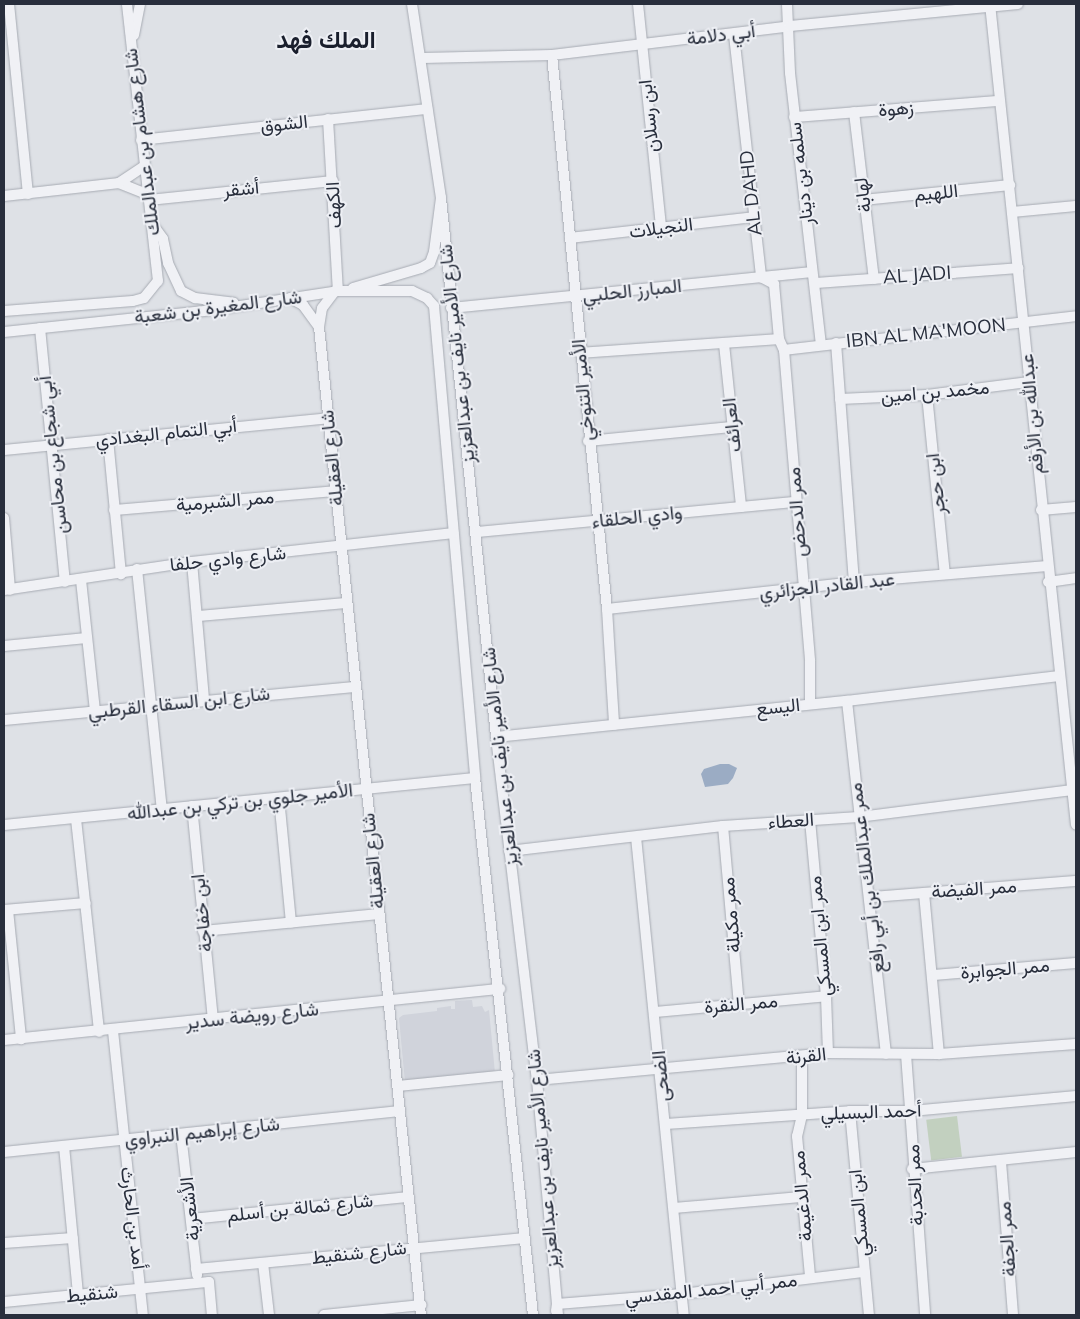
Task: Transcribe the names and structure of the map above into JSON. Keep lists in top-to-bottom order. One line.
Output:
{"streets":{"street":["أبي دلامة","زهوة","ابن رسلان","الشوق","شارع هشام بن عبدالملك","سلمه بن دينار","أشقر","AL DAHD","اللهيم","لهابة","الكهف","النجيلات","AL JADI","المبارز الحلبي","شارع المغيرة بن شعبة","IBN AL MA'MOON","شارع الأمير نايف بن عبدالعزيز","الأمير التنوخي","مخمد بن امين","عبدالله بن الأرقم","العرائف","أبي التمام البغدادي","أبي شجاع بن محاسن","شارع العقيلة","ابن حجر","ممر الشبرمية","ممر الدحض","وادي الحلقاء","شارع وادي حلفا","عبد القادر الجزائري","شارع ابن السقاء القرطبي","اليسع","الأمير جلوي بن تركي بن عبدالله","العطاء","ممر عبدالملك بن أبي رافع","ممر الفيضة","ابن خفاجة","ممر مكيلة","ممر ابن المسكي","ممر الجوابرة","ممر النقرة","شارع رويضة سدير","القرنة","الضحى","أحمد البسيلي","شارع إبراهيم النبراوي","ممر الحدبة","ممر الدغيمة","شارع ثمالة بن أسلم","الأشعرية","ابن المسكي","أمد بن الحارث","ممر الجفة","شارع شنقيط","ممر أبي احمد المقدسي","شنقيط"]},"crossings":[["أبي دلامة","ابن رسلان"],["أبي دلامة","سلمه بن دينار"],["أبي دلامة","AL DAHD"],["أبي دلامة","الأمير التنوخي"],["أبي دلامة","عبدالله بن الأرقم"],["زهوة","سلمه بن دينار"],["زهوة","لهابة"],["زهوة","عبدالله بن الأرقم"],["ابن رسلان","النجيلات"],["الشوق","شارع هشام بن عبدالملك"],["الشوق","الكهف"],["شارع هشام بن عبدالملك","أشقر"],["شارع هشام بن عبدالملك","شارع المغيرة بن شعبة"],["سلمه بن دينار","AL JADI"],["سلمه بن دينار","المبارز الحلبي"],["سلمه بن دينار","IBN AL MA'MOON"],["أشقر","الكهف"],["AL DAHD","النجيلات"],["AL DAHD","المبارز الحلبي"],["اللهيم","لهابة"],["اللهيم","عبدالله بن الأرقم"],["لهابة","AL JADI"],["الكهف","شارع المغيرة بن شعبة"],["الكهف","شارع العقيلة"],["النجيلات","الأمير التنوخي"],["AL JADI","عبدالله بن الأرقم"],["المبارز الحلبي","شارع الأمير نايف بن عبدالعزيز"],["المبارز الحلبي","الأمير التنوخي"],["شارع المغيرة بن شعبة","شارع الأمير نايف بن عبدالعزيز"],["شارع المغيرة بن شعبة","أبي شجاع بن محاسن"],["شارع المغيرة بن شعبة","شارع العقيلة"],["IBN AL MA'MOON","الأمير التنوخي"],["IBN AL MA'MOON","عبدالله بن الأرقم"],["IBN AL MA'MOON","العرائف"],["IBN AL MA'MOON","ممر الدحض"],["شارع الأمير نايف بن عبدالعزيز","وادي الحلقاء"],["شارع الأمير نايف بن عبدالعزيز","شارع وادي حلفا"],["شارع الأمير نايف بن عبدالعزيز","اليسع"],["شارع الأمير نايف بن عبدالعزيز","الأمير جلوي بن تركي بن عبدالله"],["شارع الأمير نايف بن عبدالعزيز","العطاء"],["شارع الأمير نايف بن عبدالعزيز","شارع رويضة سدير"],["شارع الأمير نايف بن عبدالعزيز","القرنة"],["شارع الأمير نايف بن عبدالعزيز","شارع شنقيط"],["شارع الأمير نايف بن عبدالعزيز","ممر أبي احمد المقدسي"],["الأمير التنوخي","وادي الحلقاء"],["الأمير التنوخي","عبد القادر الجزائري"],["الأمير التنوخي","اليسع"],["مخمد بن امين","عبدالله بن الأرقم"],["مخمد بن امين","ابن حجر"],["عبدالله بن الأرقم","عبد القادر الجزائري"],["عبدالله بن الأرقم","اليسع"],["عبدالله بن الأرقم","العطاء"],["العرائف","وادي الحلقاء"],["أبي التمام البغدادي","أبي شجاع بن محاسن"],["أبي التمام البغدادي","شارع العقيلة"],["أبي شجاع بن محاسن","شارع وادي حلفا"],["شارع العقيلة","ممر الشبرمية"],["شارع العقيلة","شارع وادي حلفا"],["شارع العقيلة","شارع ابن السقاء القرطبي"],["شارع العقيلة","الأمير جلوي بن تركي بن عبدالله"],["شارع العقيلة","شارع رويضة سدير"],["شارع العقيلة","شارع إبراهيم النبراوي"],["شارع العقيلة","شارع ثمالة بن أسلم"],["شارع العقيلة","شارع شنقيط"],["ابن حجر","عبد القادر الجزائري"],["ممر الدحض","وادي الحلقاء"],["ممر الدحض","عبد القادر الجزائري"],["ممر الدحض","اليسع"],["اليسع","ممر عبدالملك بن أبي رافع"],["الأمير جلوي بن تركي بن عبدالله","ابن خفاجة"],["العطاء","ممر عبدالملك بن أبي رافع"],["العطاء","ممر مكيلة"],["العطاء","ممر ابن المسكي"],["العطاء","الضحى"],["ممر عبدالملك بن أبي رافع","ممر الفيضة"],["ممر عبدالملك بن أبي رافع","القرنة"],["ابن خفاجة","شارع رويضة سدير"],["ممر مكيلة","ممر النقرة"],["ممر ابن المسكي","ممر النقرة"],["ممر ابن المسكي","القرنة"],["ممر النقرة","الضحى"],["شارع رويضة سدير","أمد بن الحارث"],["القرنة","الضحى"],["القرنة","ممر الحدبة"],["القرنة","ممر الدغيمة"],["الضحى","أحمد البسيلي"],["الضحى","ممر أبي احمد المقدسي"],["أحمد البسيلي","ممر الحدبة"],["أحمد البسيلي","ممر الدغيمة"],["أحمد البسيلي","ابن المسكي"],["شارع إبراهيم النبراوي","الأشعرية"],["شارع إبراهيم النبراوي","أمد بن الحارث"],["ممر الدغيمة","ممر أبي احمد المقدسي"],["شارع ثمالة بن أسلم","الأشعرية"],["الأشعرية","شارع شنقيط"],["الأشعرية","شنقيط"],["ابن المسكي","ممر أبي احمد المقدسي"],["أمد بن الحارث","شنقيط"]],"districts":["الملك فهد"]}
